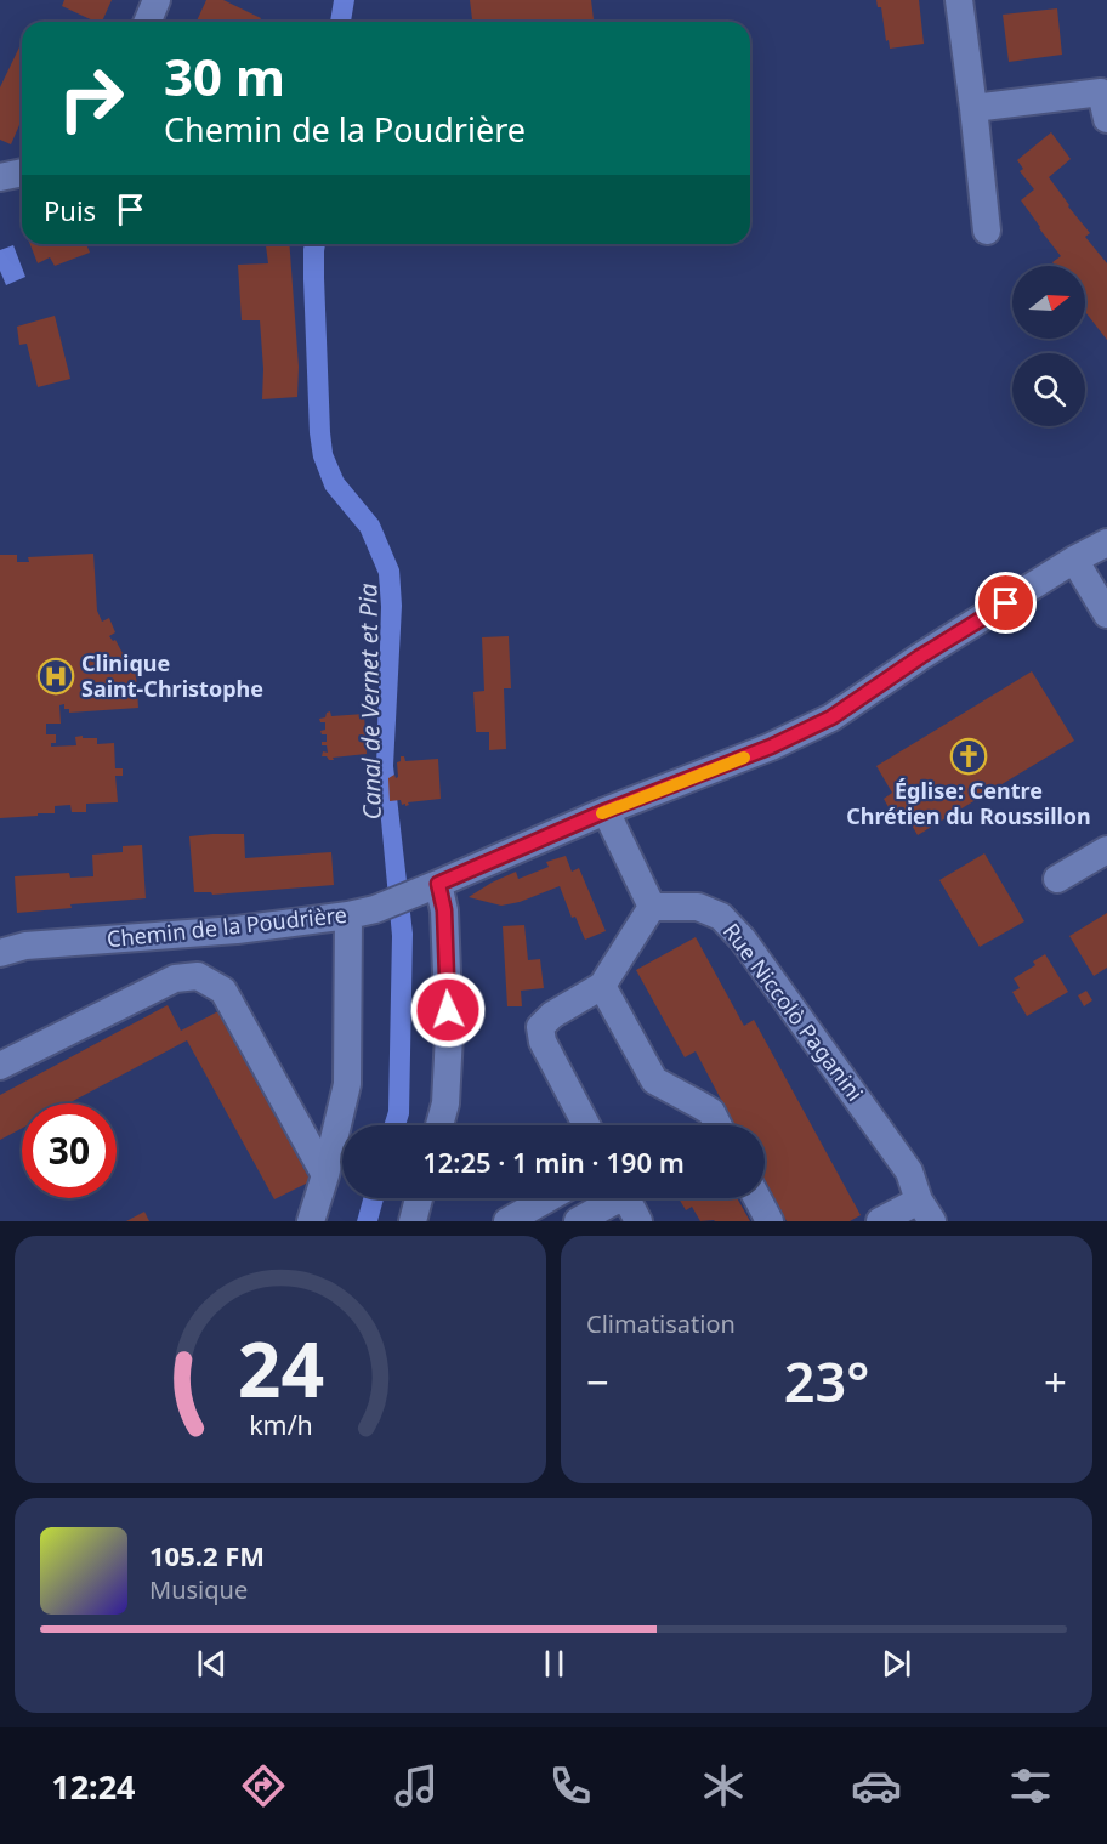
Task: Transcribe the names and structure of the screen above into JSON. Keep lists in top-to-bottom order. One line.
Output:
{"streets":{"street":["Chemin de la Poudrière","Rue Niccolò Paganini"]},"water":["Canal de Vernet et Pia"],"places":{"hospital":["Clinique Saint-Christophe"],"church":["Église: Centre Chrétien du Roussillon"]},"north":"right","page":{"turn":["30 m","Chemin de la Poudrière"],"then":"Puis","limit":"30","trip":"12:25 · 1 min · 190 m","tile":"Climatisation","heat":["−","23°","+"],"song":["105.2 FM","Musique"],"tabs":"12:24","gauge":["24","km/h"]}}
